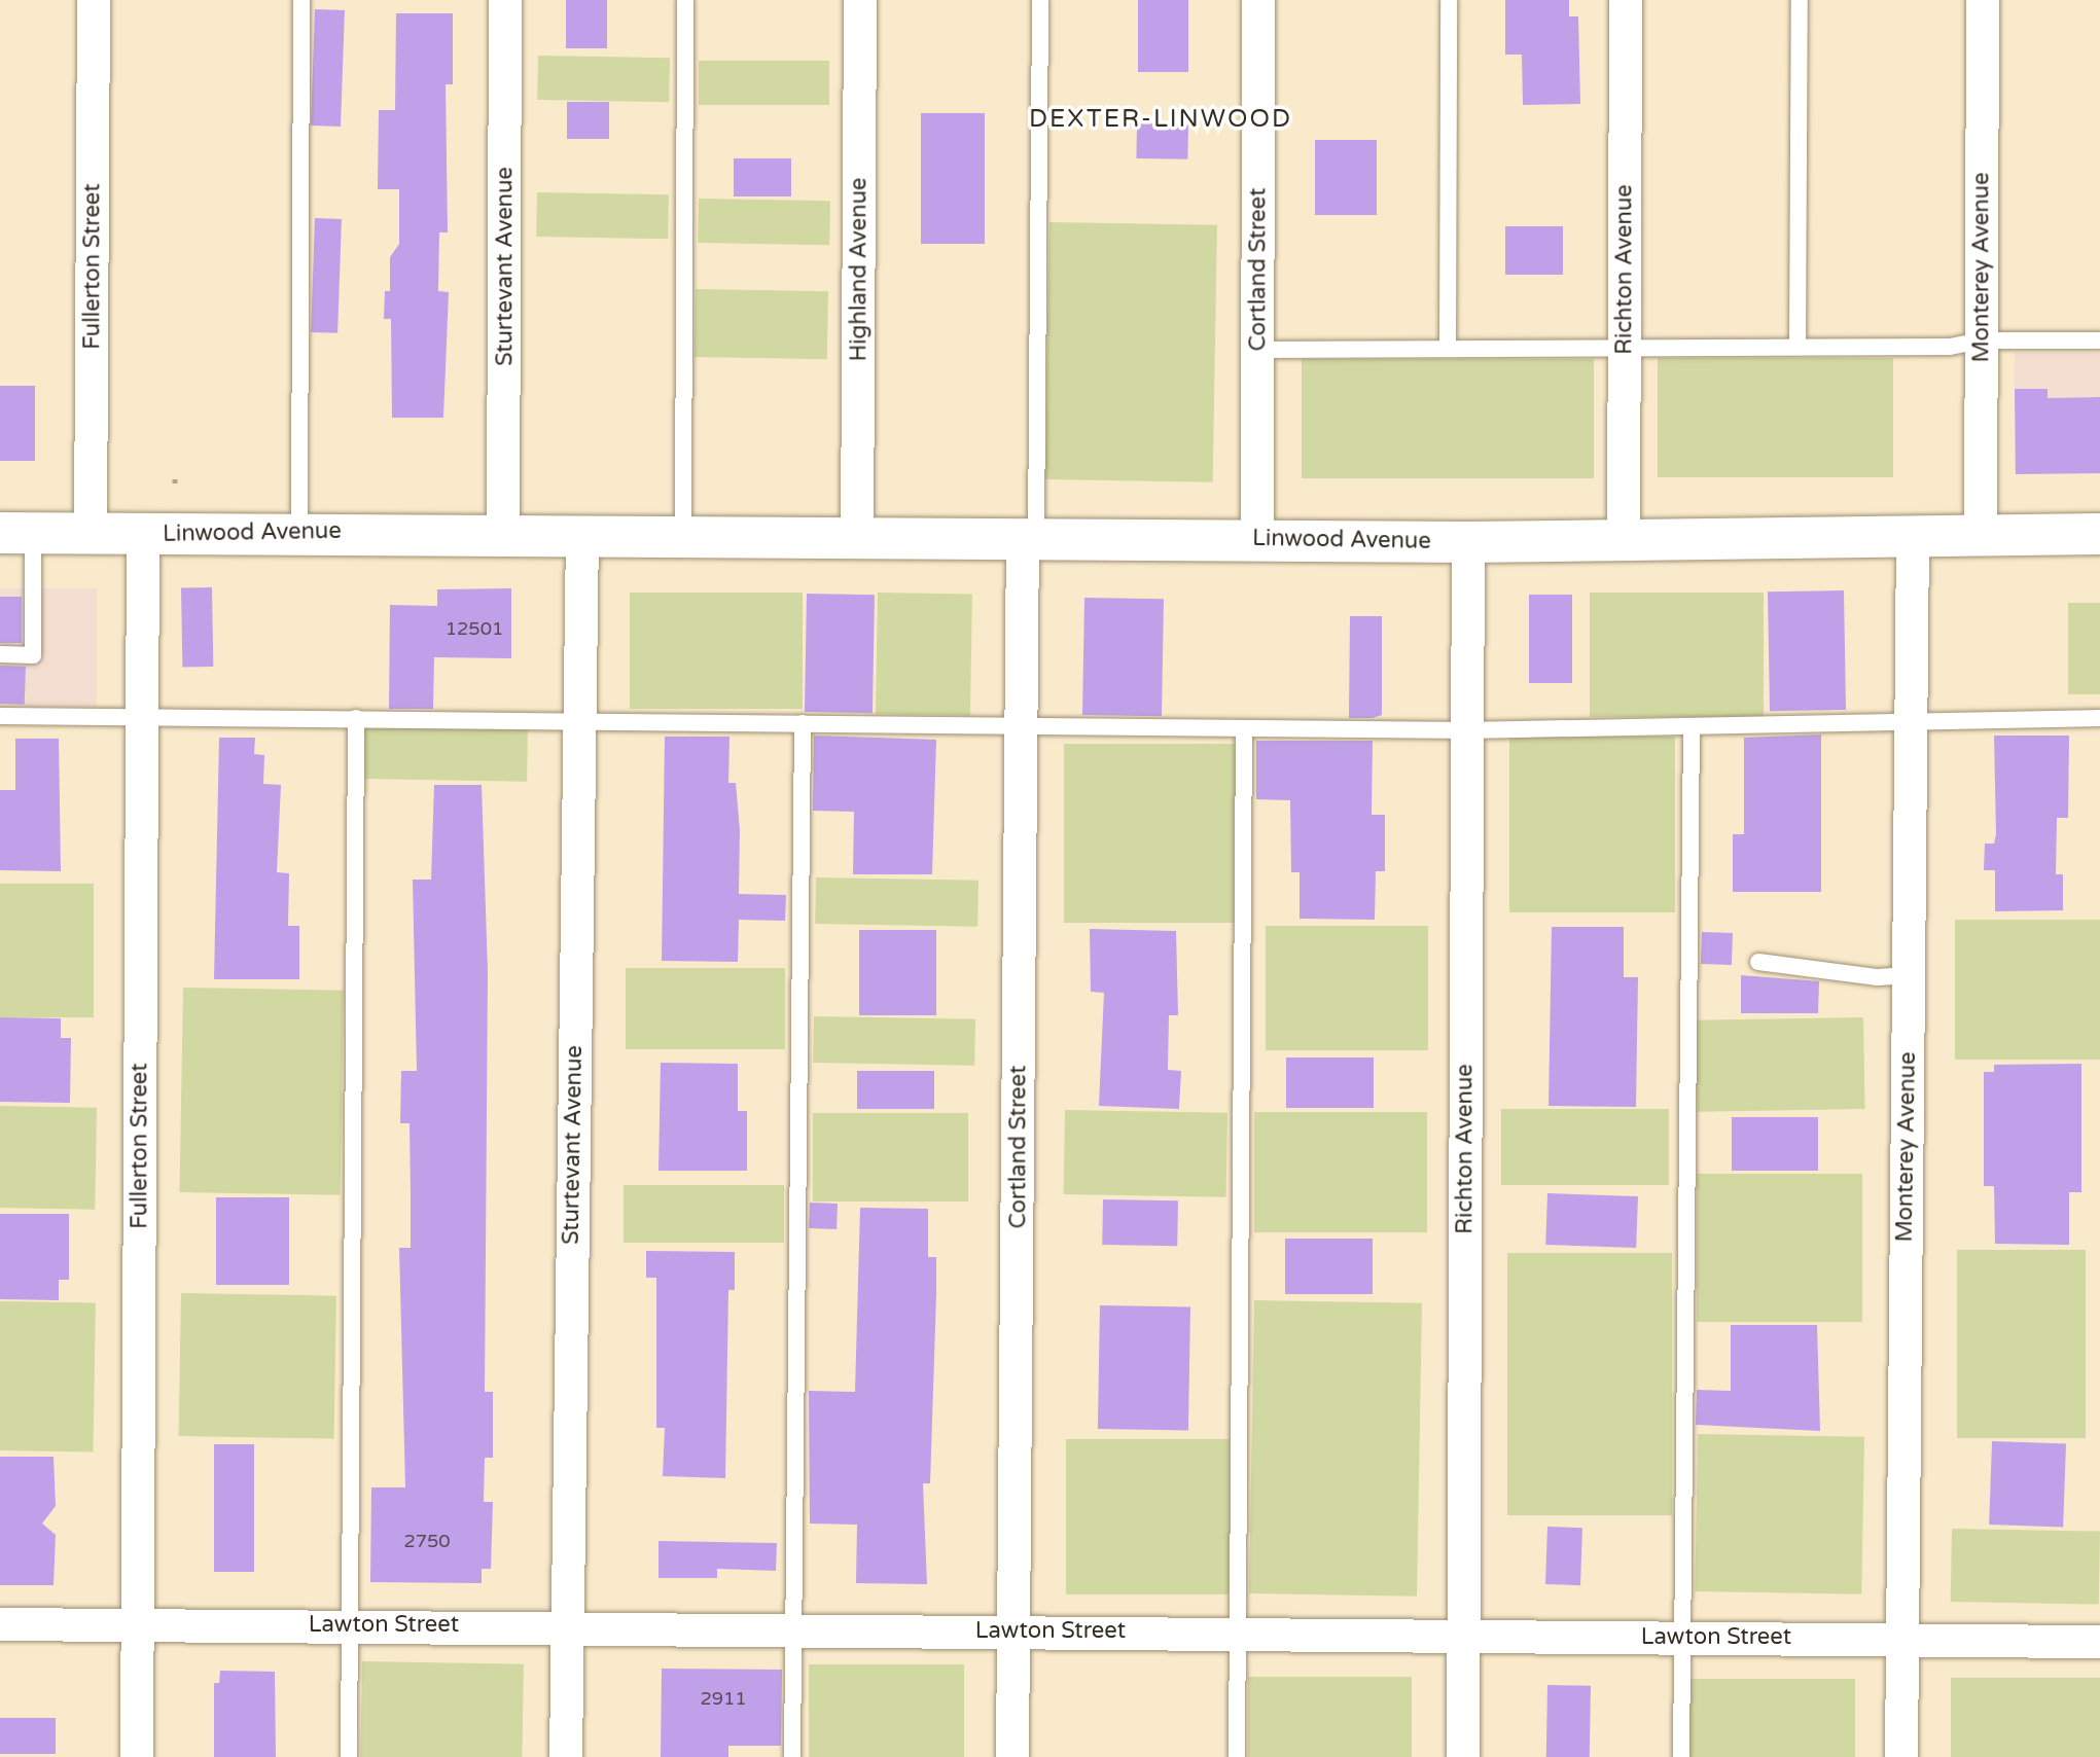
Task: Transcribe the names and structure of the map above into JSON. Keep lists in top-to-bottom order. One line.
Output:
{"streets":{"street":["Fullerton Street","Sturtevant Avenue","Monterey Avenue","Highland Avenue","Cortland Street","Richton Avenue","Linwood Avenue","Lawton Street"]},"crossings":[["Fullerton Street","Linwood Avenue"],["Fullerton Street","Lawton Street"],["Sturtevant Avenue","Linwood Avenue"],["Sturtevant Avenue","Lawton Street"],["Monterey Avenue","Linwood Avenue"],["Monterey Avenue","Lawton Street"],["Highland Avenue","Linwood Avenue"],["Cortland Street","Linwood Avenue"],["Cortland Street","Lawton Street"],["Richton Avenue","Linwood Avenue"],["Richton Avenue","Lawton Street"]],"districts":["DEXTER-LINWOOD"],"house_numbers":["12501","2750","2911"]}
